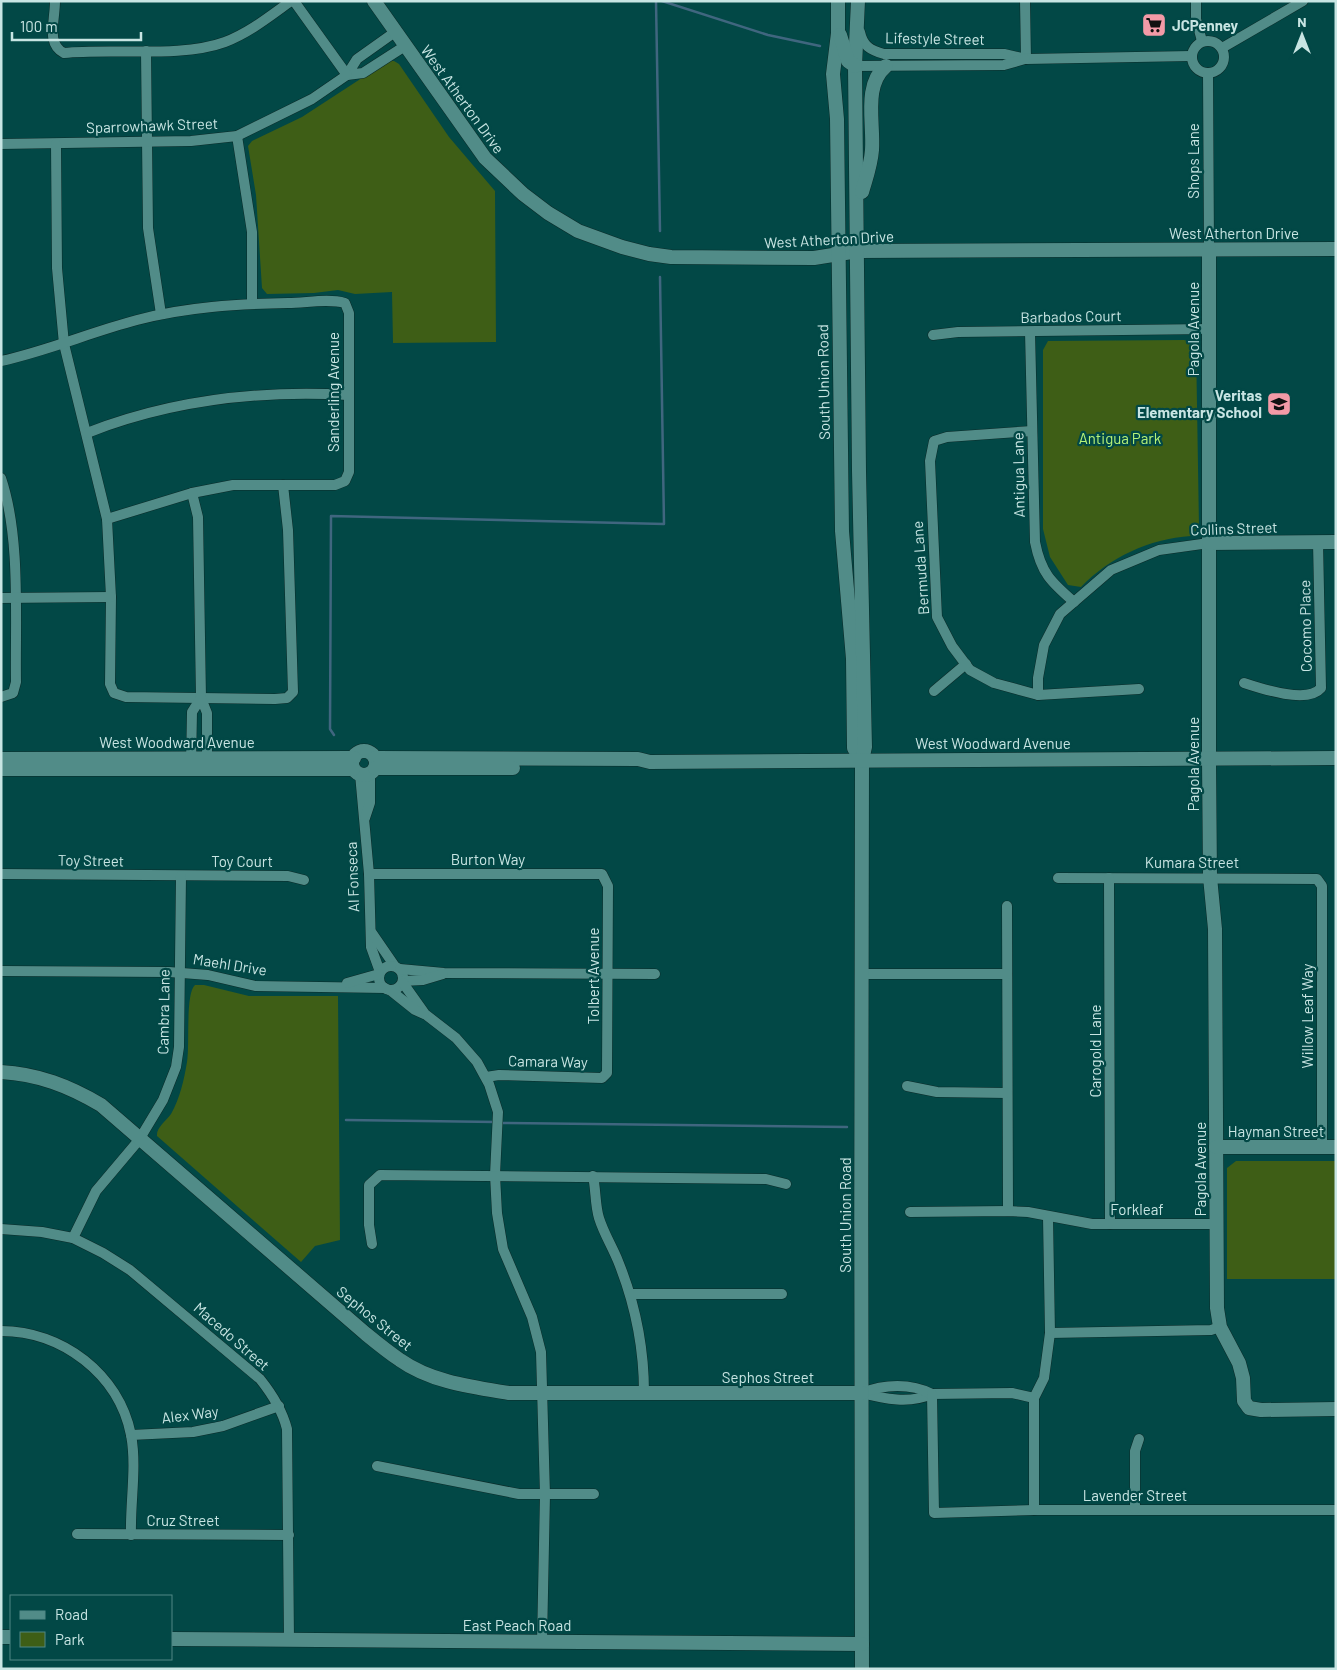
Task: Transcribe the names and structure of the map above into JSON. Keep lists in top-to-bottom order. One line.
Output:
{"streets":{"street":["Lifestyle Street","West Atherton Drive","Sparrowhawk Street","Shops Lane","Barbados Court","Pagola Avenue","South Union Road","Sanderling Avenue","Antigua Lane","Collins Street","Bermuda Lane","Cocomo Place","West Woodward Avenue","Burton Way","Toy Street","Toy Court","Kumara Street","Al Fonseca","Maehl Drive","Tolbert Avenue","Cambra Lane","Willow Leaf Way","Carogold Lane","Camara Way","Hayman Street","Forkleaf","Sephos Street","Macedo Street","Alex Way","Lavender Street","Cruz Street","East Peach Road"]},"crossings":[["Lifestyle Street","Shops Lane"],["Lifestyle Street","South Union Road"],["West Atherton Drive","Shops Lane"],["West Atherton Drive","Pagola Avenue"],["West Atherton Drive","South Union Road"],["Shops Lane","Pagola Avenue"],["Barbados Court","Pagola Avenue"],["Barbados Court","Antigua Lane"],["Pagola Avenue","Collins Street"],["Pagola Avenue","West Woodward Avenue"],["Pagola Avenue","Kumara Street"],["Pagola Avenue","Hayman Street"],["Pagola Avenue","Forkleaf"],["South Union Road","West Woodward Avenue"],["South Union Road","Sephos Street"],["South Union Road","East Peach Road"],["Antigua Lane","Collins Street"],["Antigua Lane","Bermuda Lane"],["Collins Street","Bermuda Lane"],["Collins Street","Cocomo Place"],["West Woodward Avenue","Al Fonseca"],["Burton Way","Al Fonseca"],["Burton Way","Tolbert Avenue"],["Toy Street","Toy Court"],["Toy Street","Cambra Lane"],["Toy Court","Cambra Lane"],["Kumara Street","Willow Leaf Way"],["Kumara Street","Carogold Lane"],["Al Fonseca","Maehl Drive"],["Maehl Drive","Cambra Lane"],["Tolbert Avenue","Camara Way"],["Cambra Lane","Sephos Street"],["Cambra Lane","Macedo Street"],["Willow Leaf Way","Hayman Street"],["Carogold Lane","Forkleaf"],["Macedo Street","Alex Way"],["Macedo Street","Cruz Street"],["Macedo Street","East Peach Road"]],"parks":["Antigua Park"],"places":{"supermarket":["JCPenney"],"school or university":["Veritas Elementary School"]},"legend":["Road","Park"],"scale_bar":"100 m","north":"top"}
